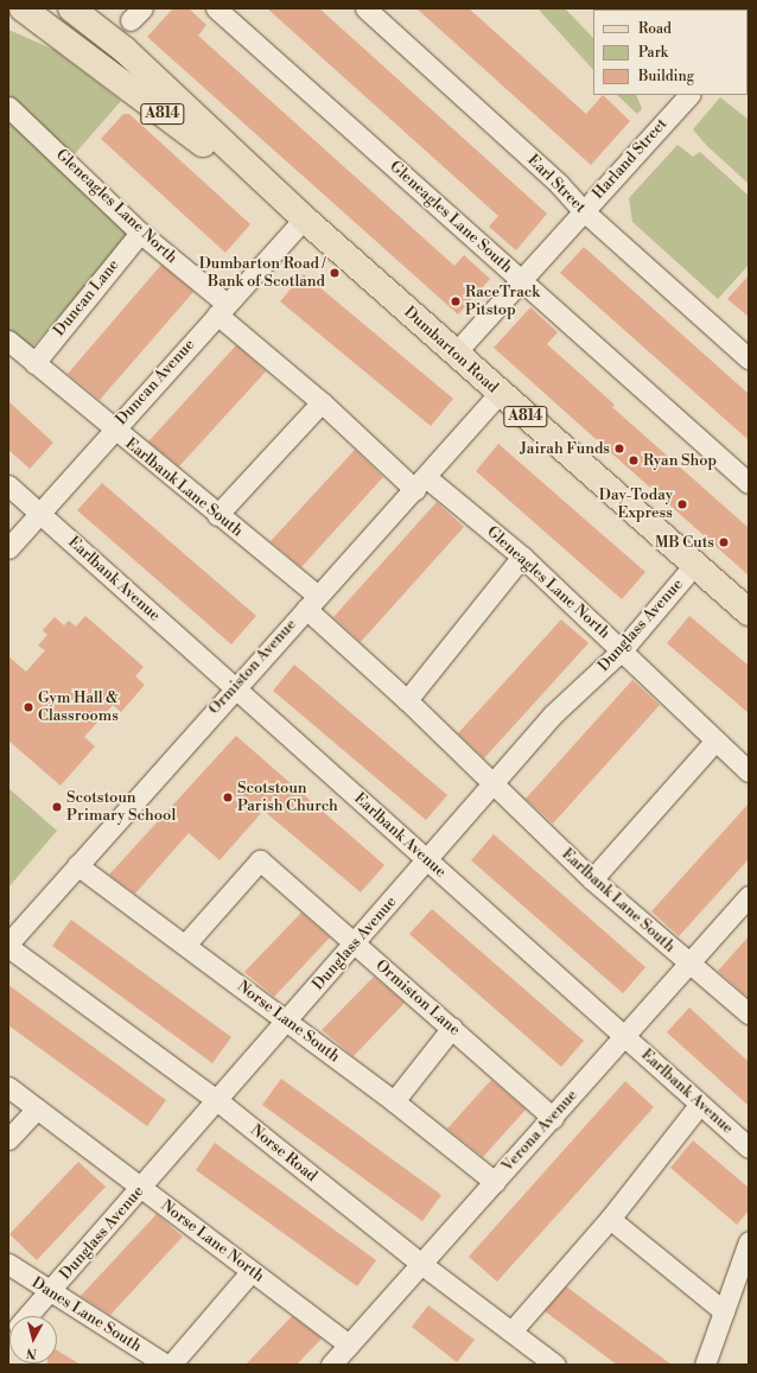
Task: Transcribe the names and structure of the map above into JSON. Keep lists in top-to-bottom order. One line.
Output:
{"streets":{"main road":["A814","Dumbarton Road"],"street":["Harland Street","Earl Street","Gleneagles Lane North","Gleneagles Lane South","Duncan Lane","Duncan Avenue","Earlbank Lane South","Earlbank Avenue","Dunglass Avenue","Ormiston Avenue","Ormiston Lane","Norse Lane South","Verona Avenue","Norse Road","Norse Lane North","Danes Lane South"]},"crossings":[["Harland Street","Earl Street"],["Harland Street","Gleneagles Lane South"],["Harland Street","Dumbarton Road"],["Gleneagles Lane North","Duncan Lane"],["Gleneagles Lane North","Duncan Avenue"],["Gleneagles Lane North","Dunglass Avenue"],["Gleneagles Lane North","Ormiston Avenue"],["Duncan Lane","Earlbank Lane South"],["Dumbarton Road","Duncan Avenue"],["Dumbarton Road","Dunglass Avenue"],["Dumbarton Road","Ormiston Avenue"],["Duncan Avenue","Earlbank Lane South"],["Duncan Avenue","Earlbank Avenue"],["Earlbank Lane South","Dunglass Avenue"],["Earlbank Lane South","Ormiston Avenue"],["Earlbank Lane South","Verona Avenue"],["Earlbank Avenue","Dunglass Avenue"],["Earlbank Avenue","Ormiston Avenue"],["Earlbank Avenue","Verona Avenue"],["Dunglass Avenue","Ormiston Lane"],["Dunglass Avenue","Norse Lane South"],["Dunglass Avenue","Norse Road"],["Dunglass Avenue","Norse Lane North"],["Dunglass Avenue","Danes Lane South"],["Ormiston Avenue","Norse Lane South"],["Ormiston Lane","Norse Lane South"],["Ormiston Lane","Verona Avenue"],["Norse Lane South","Verona Avenue"],["Verona Avenue","Norse Road"],["Verona Avenue","Norse Lane North"]],"places":["Dumbarton Road / Bank of Scotland","RaceTrack Pitstop","Jairah Funds","Ryan Shop","Day-Today Express","MB Cuts","Gym Hall & Classrooms","Scotstoun Parish Church","Scotstoun Primary School"],"legend":["Road","Park","Building"],"north":"bottom"}
